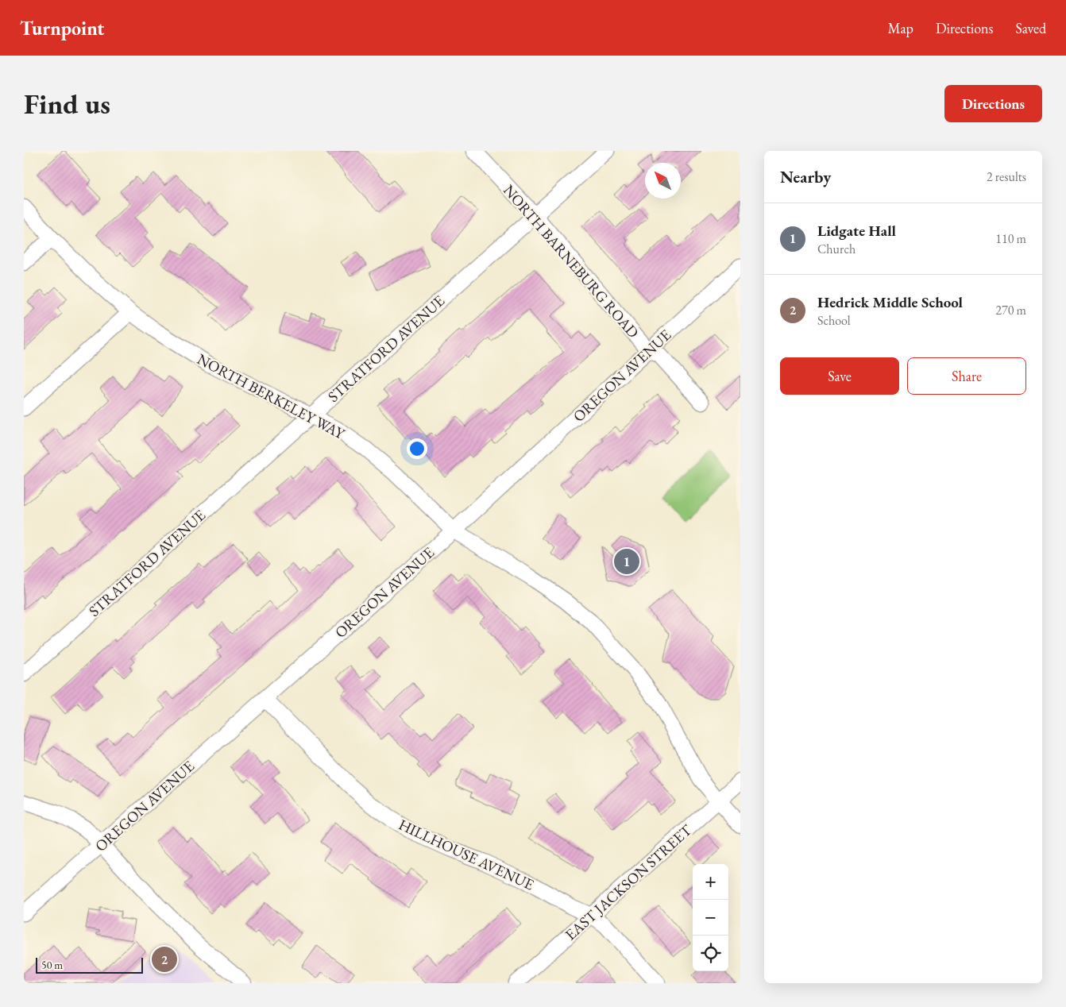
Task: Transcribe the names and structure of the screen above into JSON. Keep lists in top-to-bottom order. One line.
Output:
{"streets":{"street":["NORTH BARNEBURG ROAD","STRATFORD AVENUE","OREGON AVENUE","NORTH BERKELEY WAY","HILLHOUSE AVENUE","EAST JACKSON STREET"]},"crossings":[["NORTH BARNEBURG ROAD","STRATFORD AVENUE"],["NORTH BARNEBURG ROAD","OREGON AVENUE"],["STRATFORD AVENUE","NORTH BERKELEY WAY"],["OREGON AVENUE","NORTH BERKELEY WAY"],["OREGON AVENUE","HILLHOUSE AVENUE"],["NORTH BERKELEY WAY","EAST JACKSON STREET"],["HILLHOUSE AVENUE","EAST JACKSON STREET"]],"scale_bar":"50 m","north":"top left","page":{"header":"Turnpoint","nav":["Map","Directions","Saved"],"buttons":["Directions",["Save","Share"]],"title":"Find us","heading":["Nearby","2 results"],"list":[{"mark":"1","name":"Lidgate Hall","note":"Church","value":"110 m"},{"mark":"2","name":"Hedrick Middle School","note":"School","value":"270 m"}],"pins":["1","2"],"map_buttons":["+","−"],"scale":"50 m"}}
